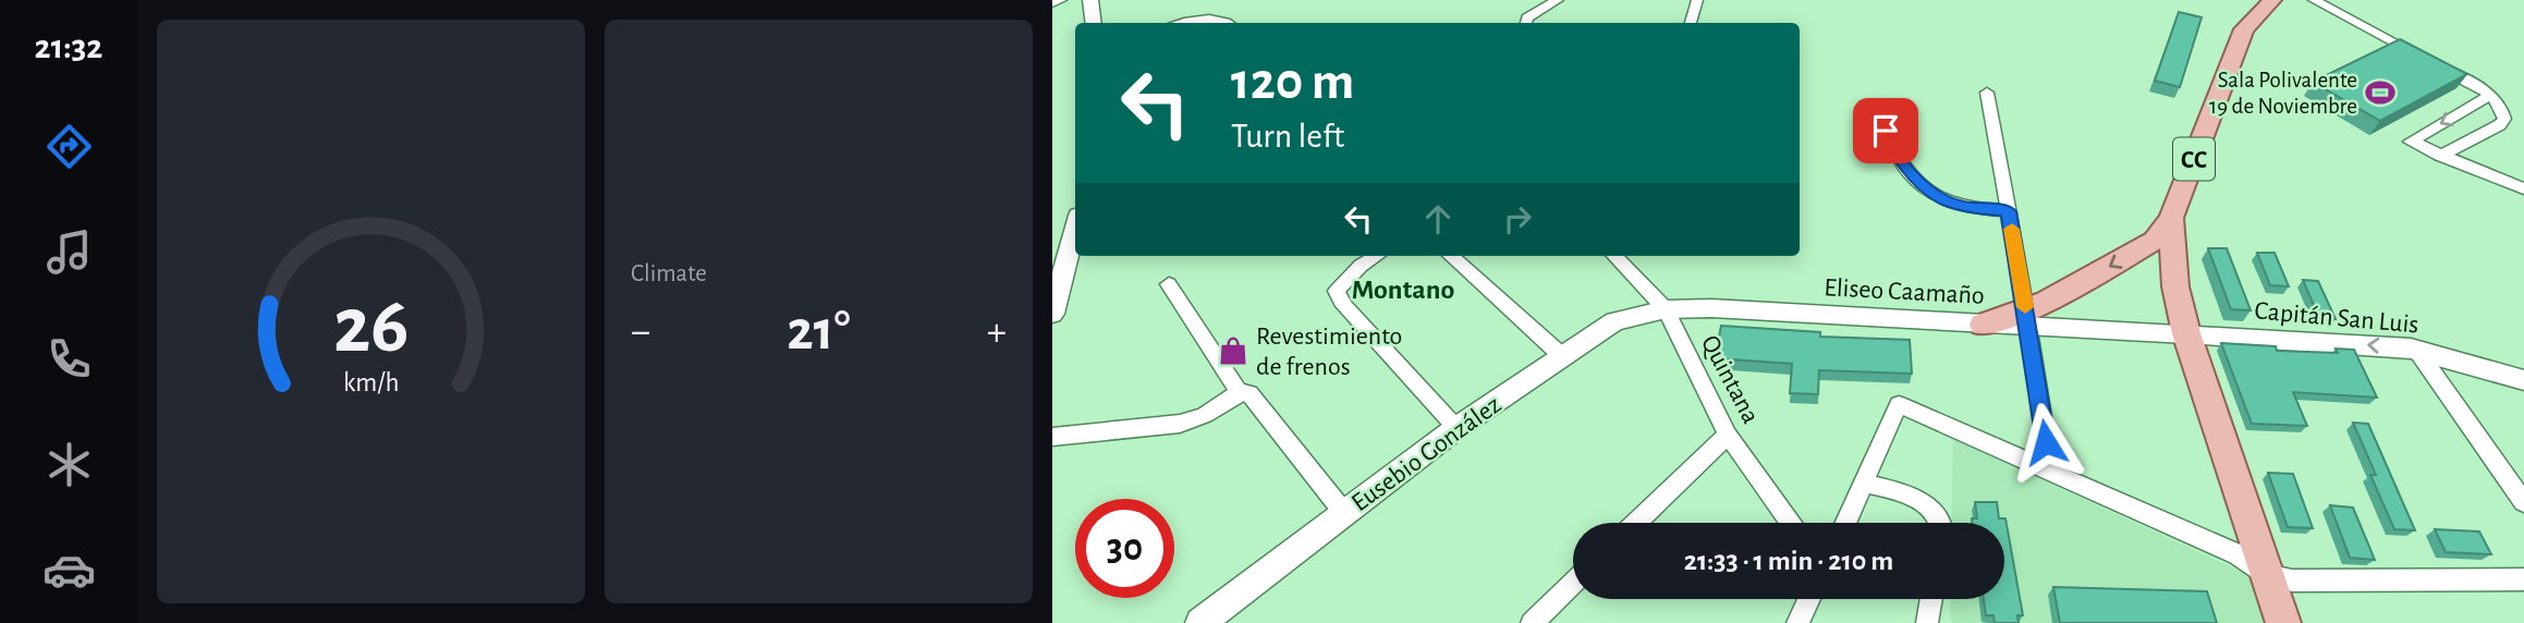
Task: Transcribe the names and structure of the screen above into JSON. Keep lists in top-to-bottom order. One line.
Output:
{"streets":{"main road":["CC","Eliseo Caamaño","Capitán San Luis","Eusebio González"],"street":["Quintana"]},"crossings":[["CC","Capitán San Luis"],["Eliseo Caamaño","Quintana"],["Eliseo Caamaño","Eusebio González"],["Quintana","Eusebio González"]],"one_way":["Capitán San Luis"],"districts":["Montano"],"places":{"sports":["Sala Polivalente 19 de Noviembre"],"shop":["Revestimiento de frenos"]},"page":{"tabs":"21:32","tile":"Climate","turn":["120 m","Turn left"],"heat":["−","21°","+"],"limit":"30","trip":"21:33 · 1 min · 210 m","gauge":["26","km/h"]}}
